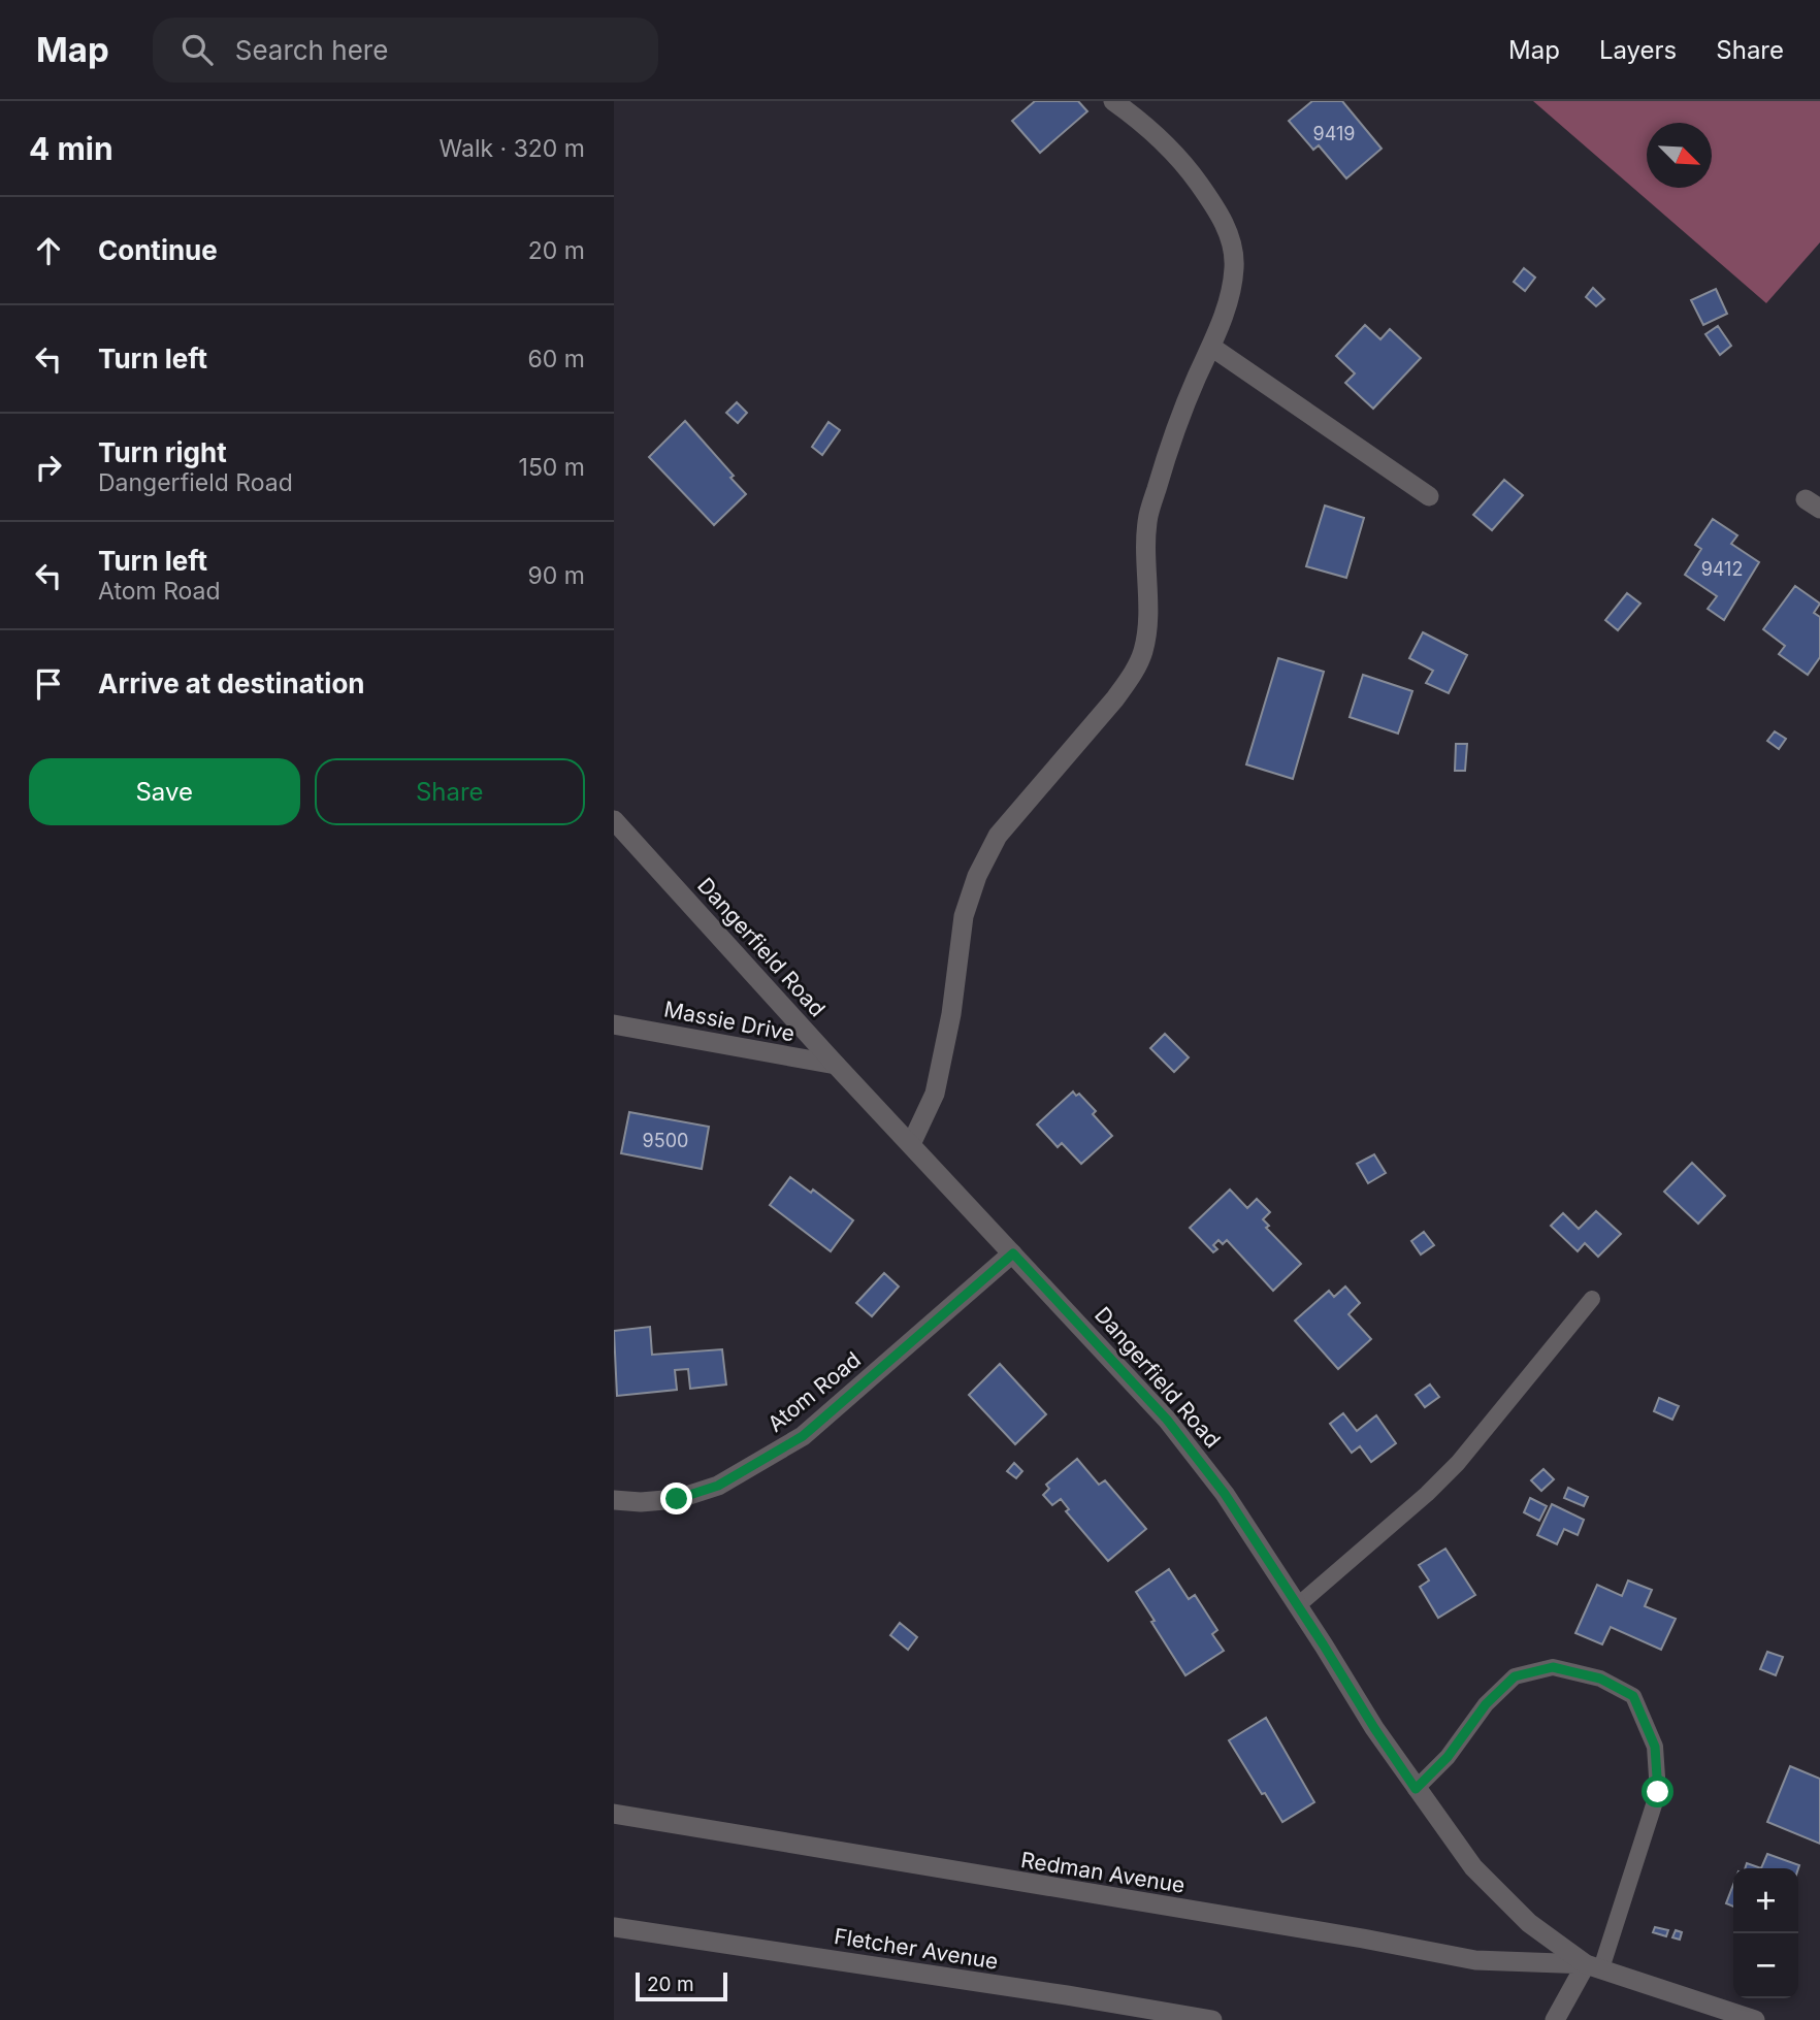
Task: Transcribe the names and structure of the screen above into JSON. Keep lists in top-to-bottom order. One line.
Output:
{"streets":{"street":["Dangerfield Road","Massie Drive","Atom Road","Redman Avenue","Fletcher Avenue"]},"crossings":[["Dangerfield Road","Massie Drive"],["Dangerfield Road","Atom Road"],["Dangerfield Road","Redman Avenue"]],"house_numbers":["9419","9412","9500"],"scale_bar":"20 m","north":"bottom right","page":{"header":"Map","search":"Search here","nav":["Map","Layers","Share"],"heading":["4 min","Walk · 320 m"],"list":[["Continue","20 m"],["Turn left","60 m"],["Turn right","Dangerfield Road","150 m"],["Turn left","Atom Road","90 m"],"Arrive at destination"],"buttons":["Save","Share"],"map_buttons":["+","−"],"scale":"20 m"}}
